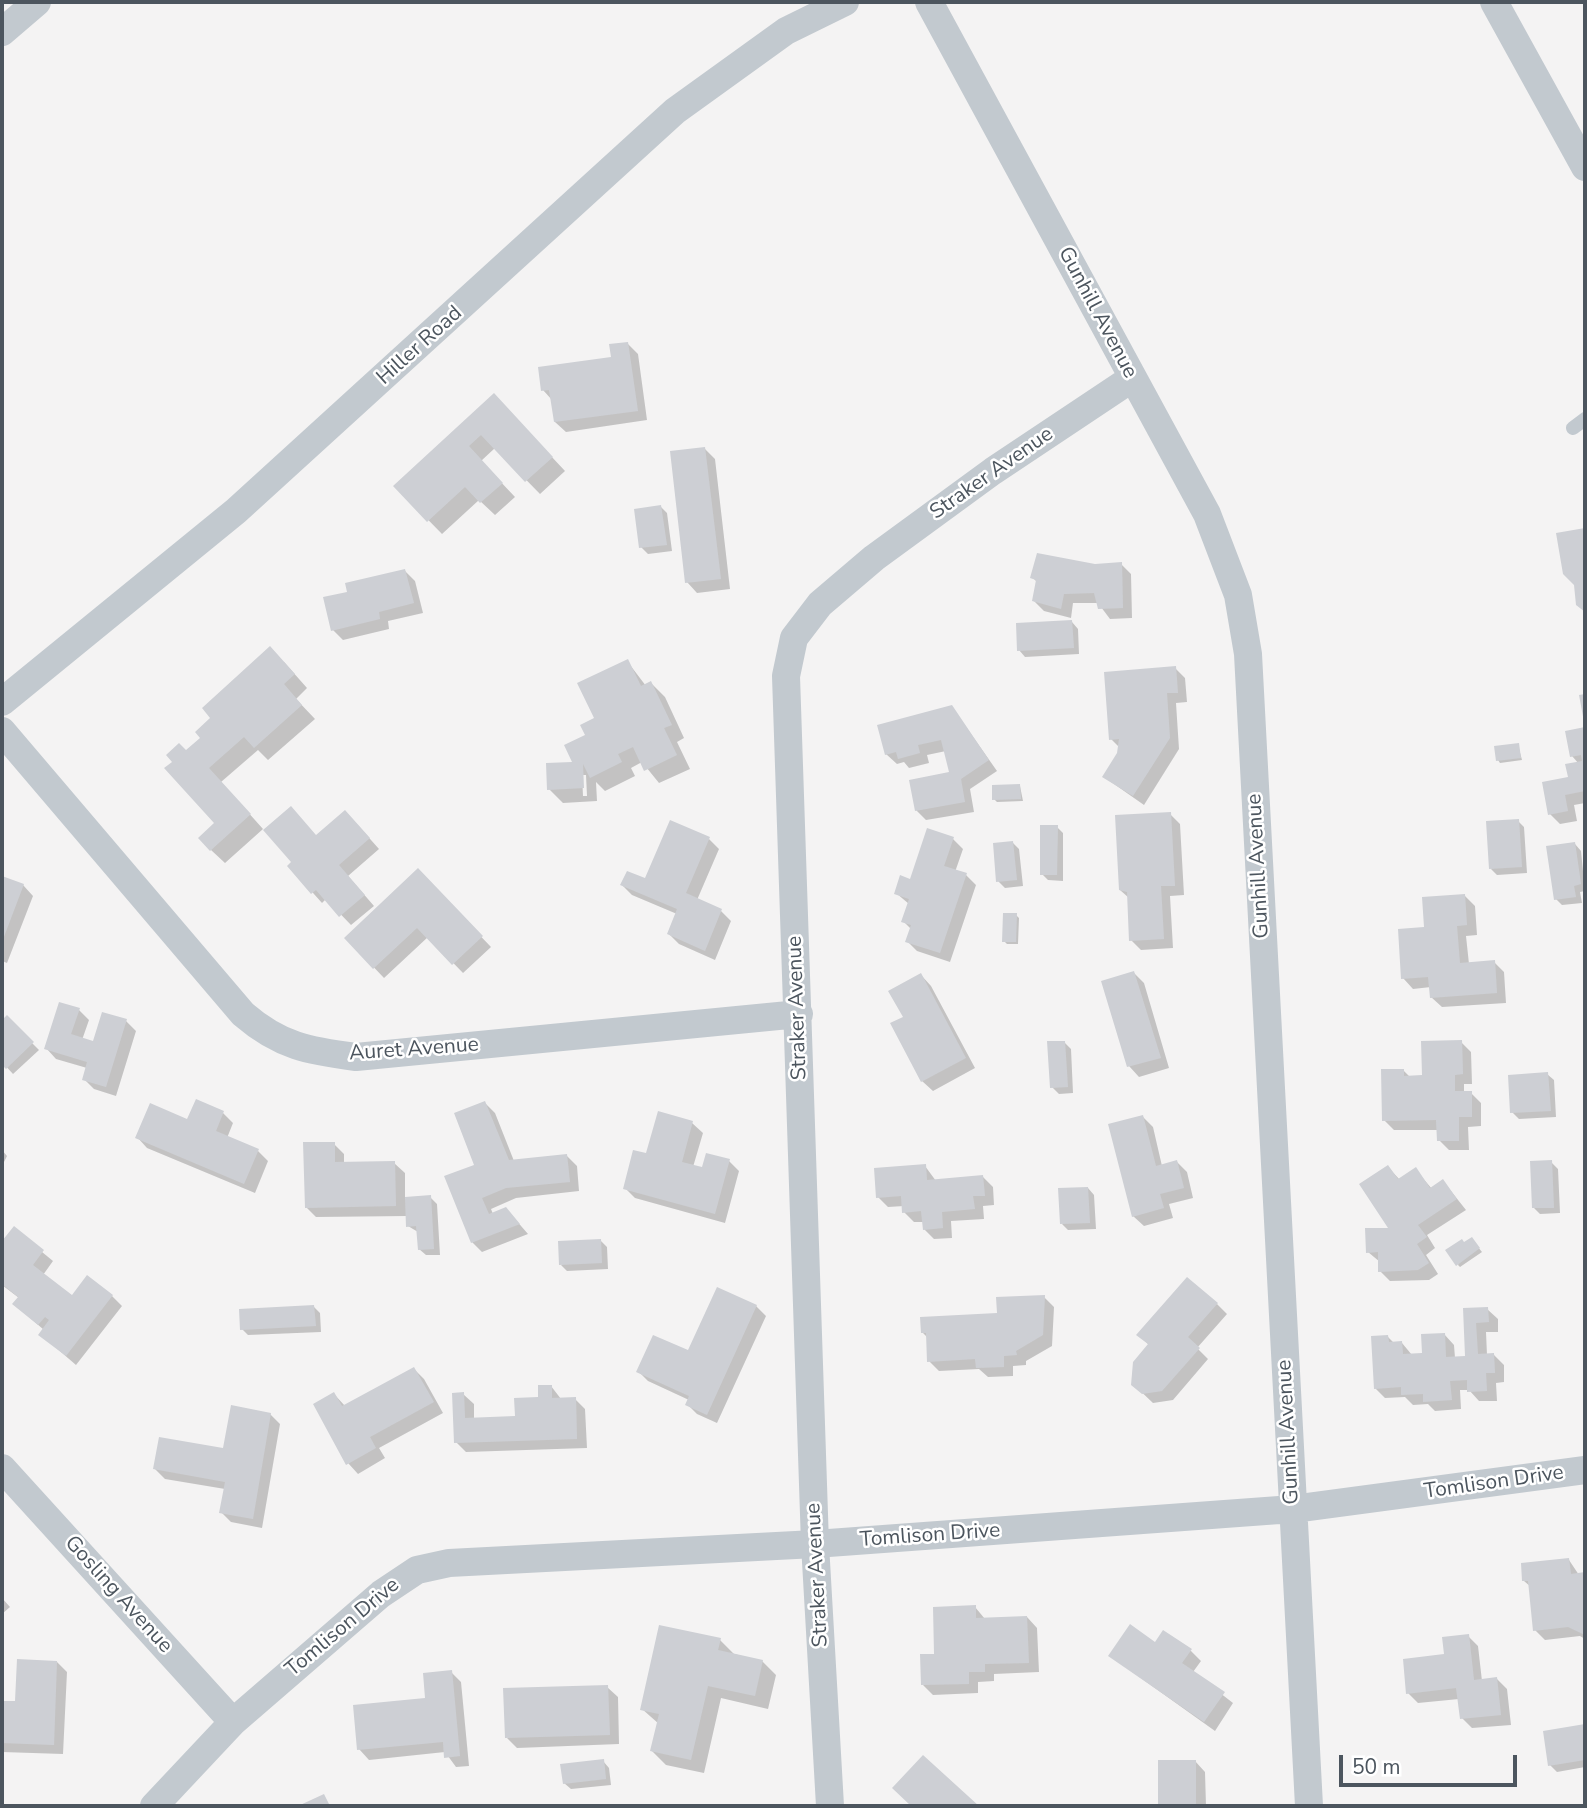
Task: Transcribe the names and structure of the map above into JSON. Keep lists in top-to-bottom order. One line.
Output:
{"streets":{"street":["Gunhill Avenue","Hiller Road","Straker Avenue","Auret Avenue","Tomlison Drive","Gosling Avenue"]},"crossings":[["Gunhill Avenue","Straker Avenue"],["Gunhill Avenue","Tomlison Drive"],["Straker Avenue","Auret Avenue"],["Straker Avenue","Tomlison Drive"],["Tomlison Drive","Gosling Avenue"]],"scale_bar":"50 m"}
